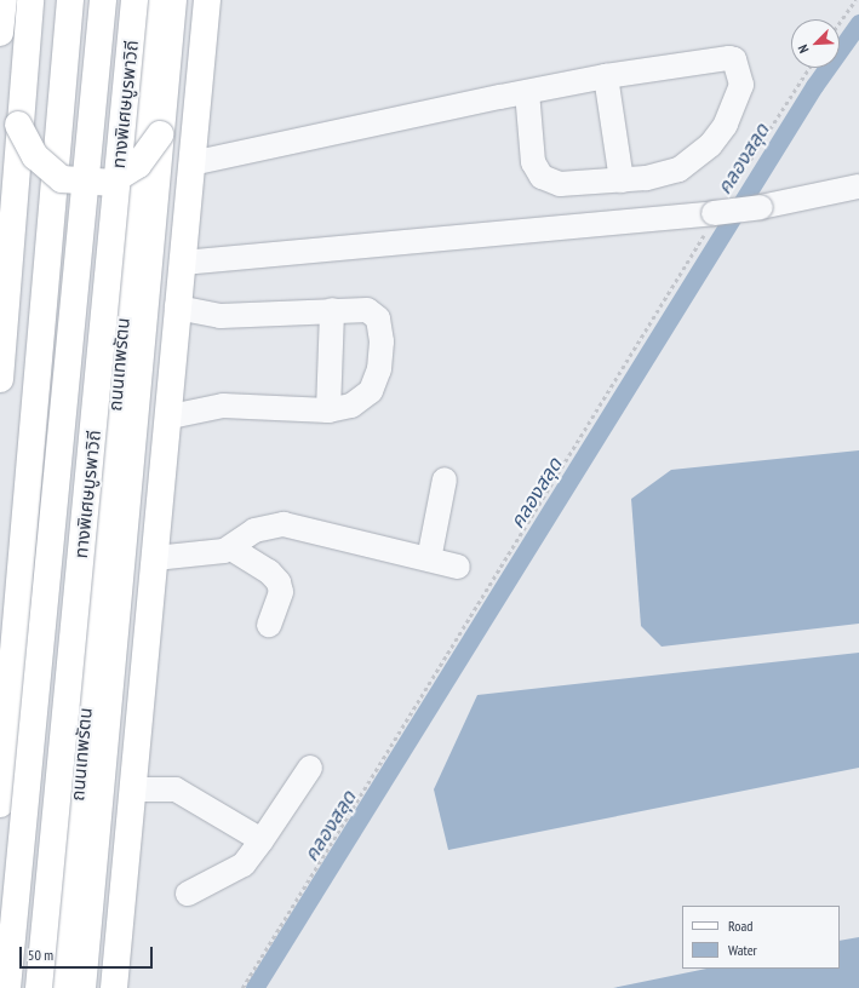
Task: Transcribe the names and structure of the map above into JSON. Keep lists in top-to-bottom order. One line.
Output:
{"streets":{"main road":["ทางพิเศษบูรพาวิถี","ถนนเทพรัตน"]},"water":["คลองสลุด"],"legend":["Road","Water"],"scale_bar":"50 m","north":"bottom left"}
